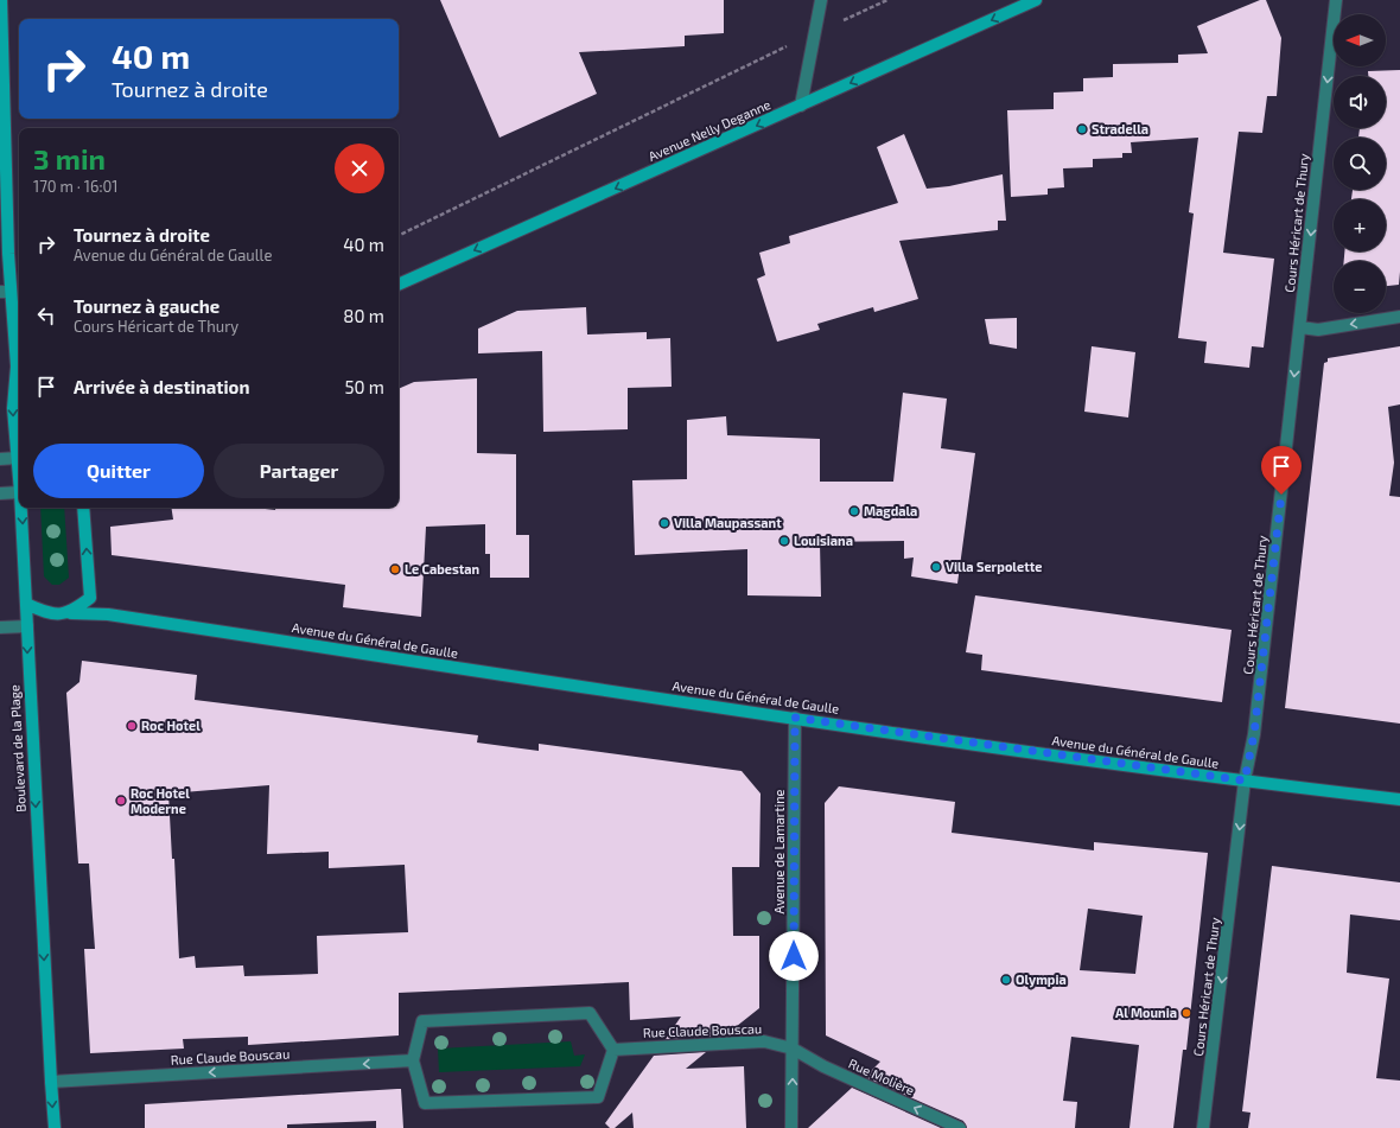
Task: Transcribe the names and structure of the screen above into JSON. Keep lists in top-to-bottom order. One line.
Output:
{"streets":{"main road":["Avenue Nelly Deganne","Avenue du Général de Gaulle","Boulevard de la Plage"],"street":["Cours Héricart de Thury","Avenue de Lamartine","Rue Claude Bouscau","Rue Molière"]},"crossings":[["Cours Héricart de Thury","Avenue du Général de Gaulle"],["Avenue du Général de Gaulle","Boulevard de la Plage"],["Avenue du Général de Gaulle","Avenue de Lamartine"],["Boulevard de la Plage","Rue Claude Bouscau"],["Avenue de Lamartine","Rue Claude Bouscau"],["Avenue de Lamartine","Rue Molière"],["Rue Claude Bouscau","Rue Molière"]],"one_way":["Avenue Nelly Deganne","Cours Héricart de Thury","Boulevard de la Plage","Rue Claude Bouscau","Rue Molière"],"places":["Stradella","Magdala","Villa Maupassant","Louisiana","Villa Serpolette","Le Cabestan","Roc Hotel","Roc Hotel Moderne","Olympia","Al Mounia"],"north":"left","page":{"map_buttons":["+","−"],"turn":["40 m","Tournez à droite"],"heading":["3 min","170 m · 16:01"],"list":[{"name":"Tournez à droite","note":"Avenue du Général de Gaulle","value":"40 m"},{"name":"Tournez à gauche","note":"Cours Héricart de Thury","value":"80 m"},{"name":"Arrivée à destination","value":"50 m"}],"buttons":["Quitter","Partager"]}}
